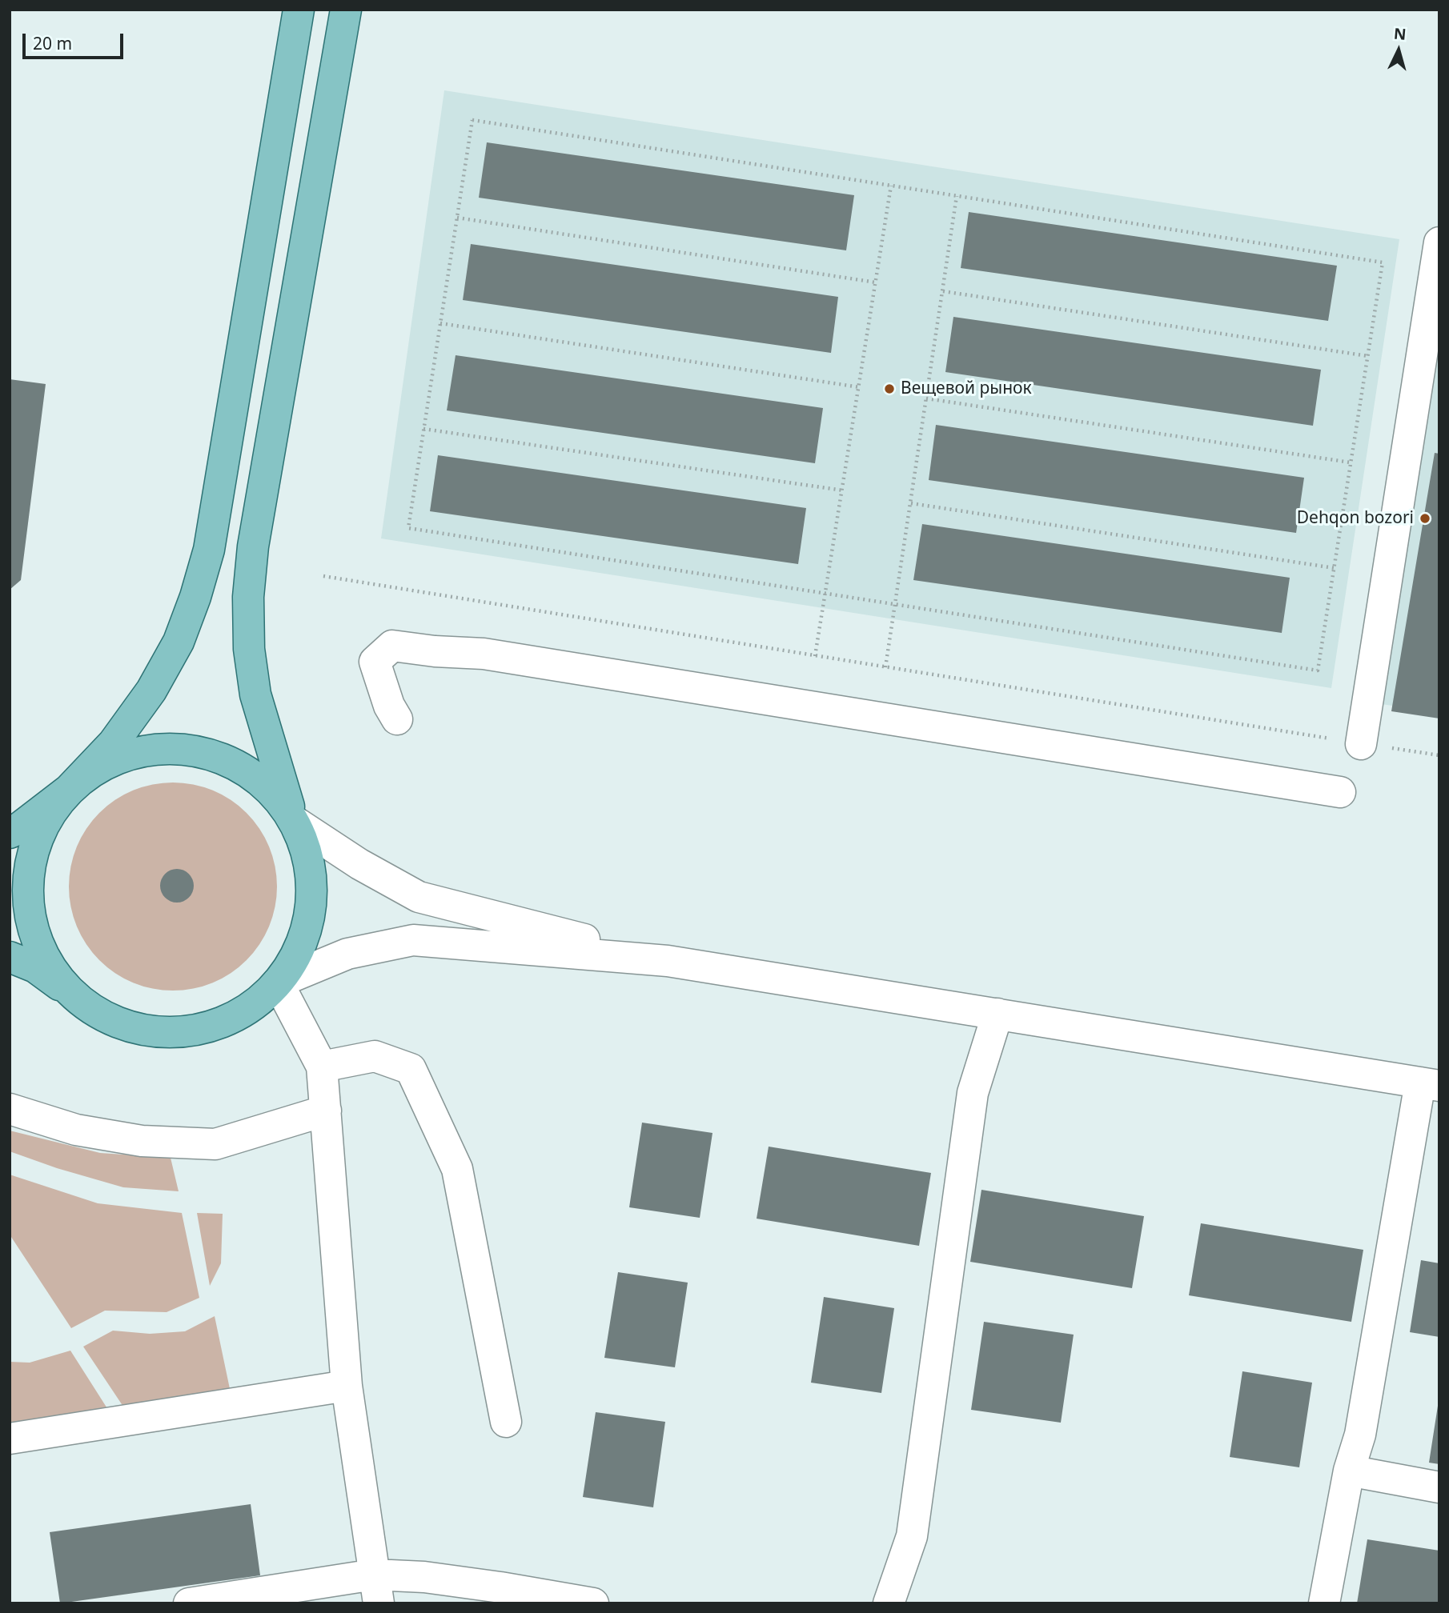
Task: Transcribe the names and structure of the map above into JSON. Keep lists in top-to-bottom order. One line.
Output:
{"places":["Вещевой рынок","Dehqon bozori"],"scale_bar":"20 m","north":"top"}
